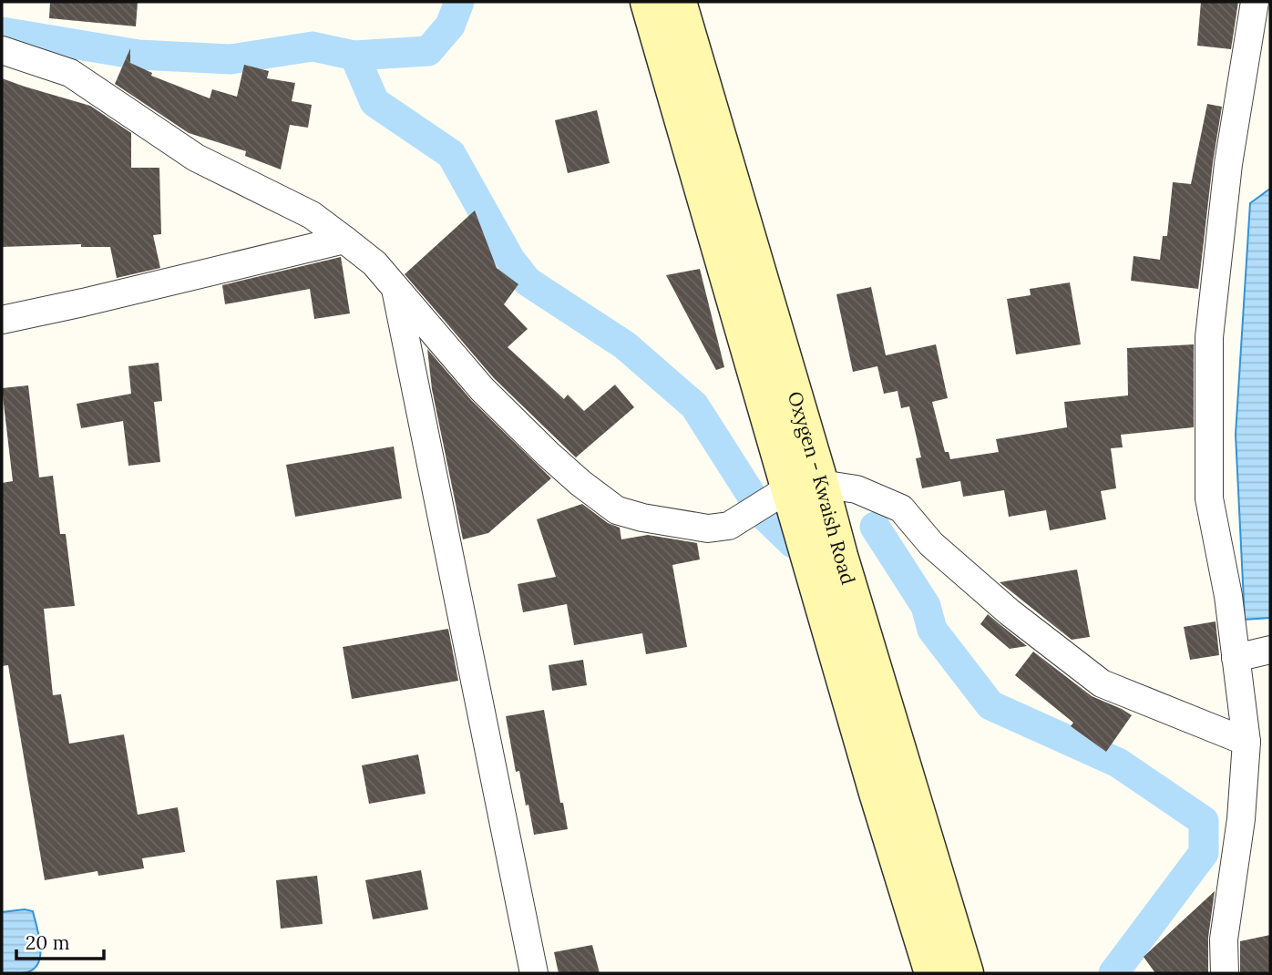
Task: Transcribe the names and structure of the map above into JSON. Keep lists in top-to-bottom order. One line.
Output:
{"streets":{"main road":["Oxygen - Kwaish Road"]},"scale_bar":"20 m"}
